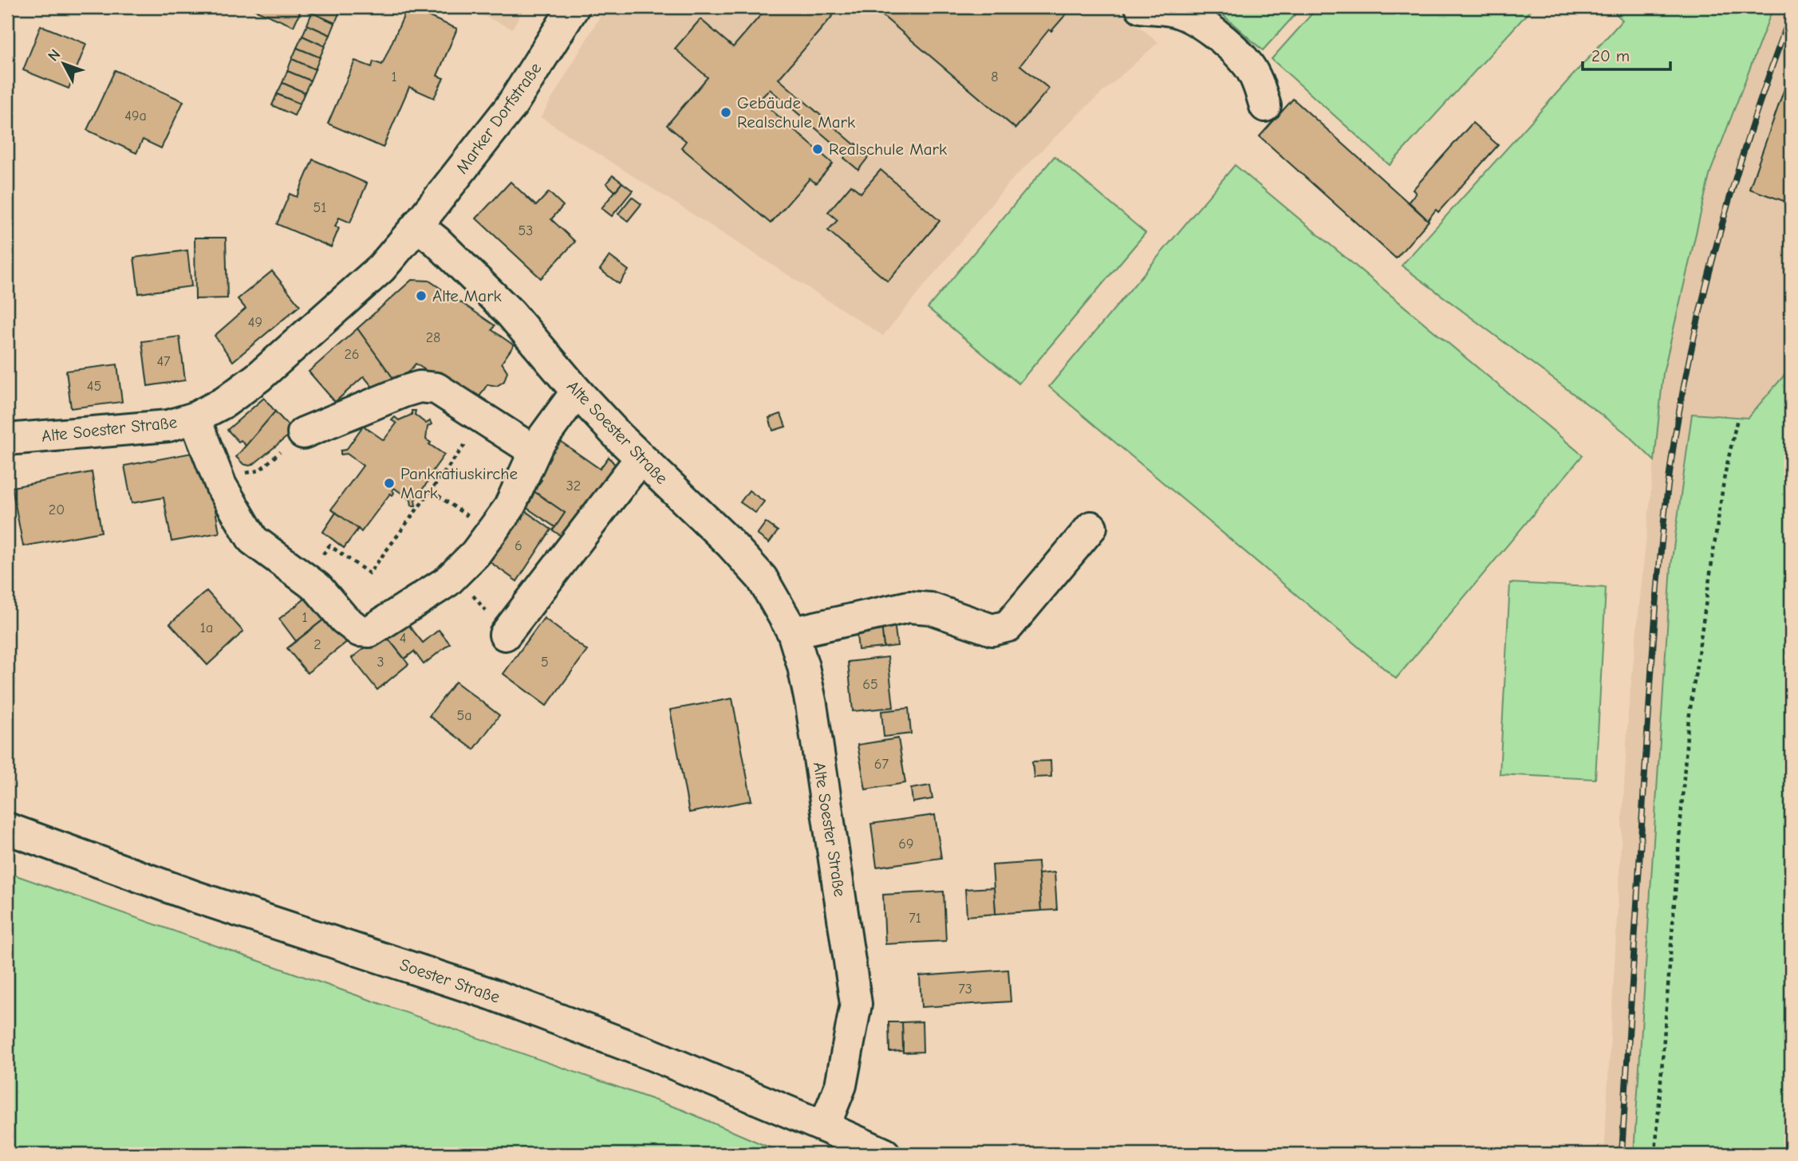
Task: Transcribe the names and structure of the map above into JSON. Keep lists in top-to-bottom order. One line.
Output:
{"streets":{"street":["Marker Dorfstraße","Alte Soester Straße","Soester Straße"]},"crossings":[["Marker Dorfstraße","Alte Soester Straße"],["Alte Soester Straße","Soester Straße"]],"places":["Gebäude Realschule Mark","Realschule Mark","Alte Mark","Pankratiuskirche Mark"],"house_numbers":["1","8","49a","51","53","49","28","26","47","45","32","20","6","1","1a","4","2","3","5","65","5a","67","69","71","73"],"scale_bar":"20 m","north":"top left"}
